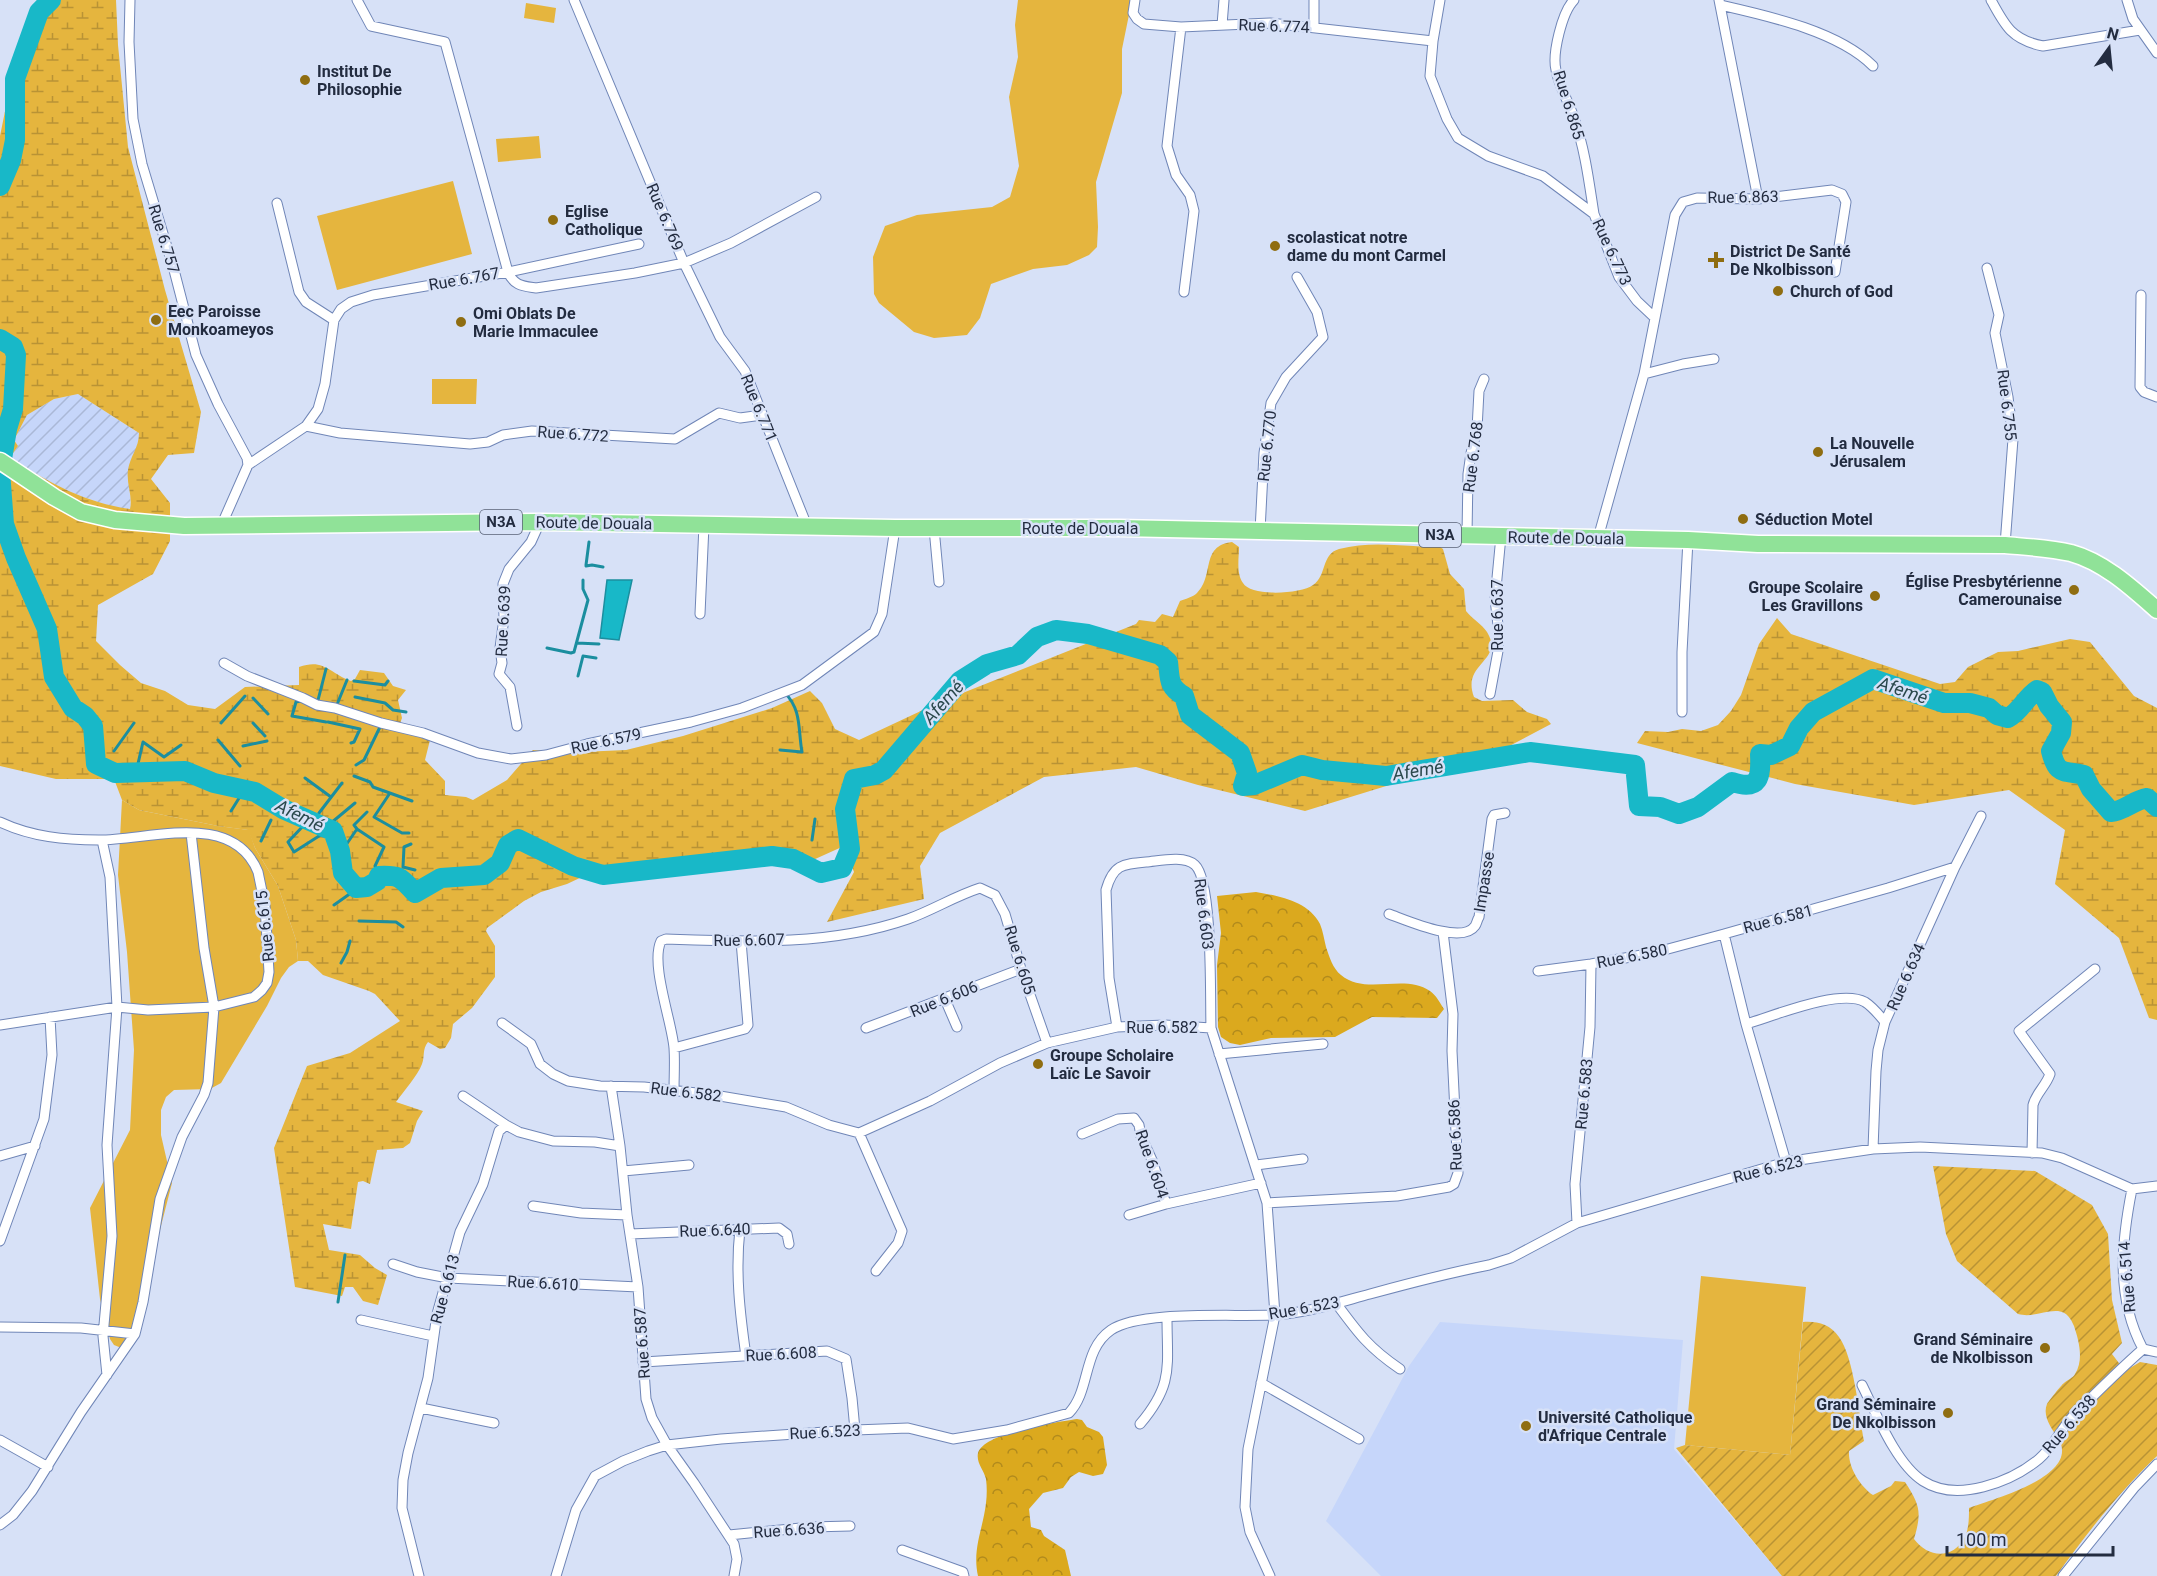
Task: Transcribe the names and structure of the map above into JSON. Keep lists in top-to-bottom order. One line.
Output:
{"streets":{"highway":["N3A","Route de Douala"],"street":["Rue 6.774","Rue 6.865","Rue 6.863","Rue 6.769","Rue 6.757","Rue 6.773","Rue 6.767","Rue 6.755","Rue 6.771","Rue 6.772","Rue 6.770","Rue 6.768","Rue 6.637","Rue 6.639","Rue 6.579","Impasse","Rue 6.603","Rue 6.581","Rue 6.615","Rue 6.607","Rue 6.580","Rue 6.605","Rue 6.634","Rue 6.606","Rue 6.582","Rue 6.583","Rue 6.586","Rue 6.604","Rue 6.523","Rue 6.640","Rue 6.514","Rue 6.610","Rue 6.613","Rue 6.587","Rue 6.608","Rue 6.538","Rue 6.636"]},"crossings":[["Rue 6.774","Rue 6.773"],["Rue 6.865","Rue 6.773"],["Rue 6.863","Rue 6.773"],["Rue 6.769","Rue 6.767"],["Rue 6.769","Rue 6.771"],["Rue 6.755","Route de Douala"],["Rue 6.771","Rue 6.772"],["Rue 6.771","Route de Douala"],["Rue 6.770","Route de Douala"],["Rue 6.768","Route de Douala"],["Route de Douala","Rue 6.637"],["Route de Douala","Rue 6.639"],["Route de Douala","Rue 6.579"],["Impasse","Rue 6.586"],["Rue 6.603","Rue 6.582"],["Rue 6.581","Rue 6.580"],["Rue 6.581","Rue 6.634"],["Rue 6.581","Rue 6.523"],["Rue 6.607","Rue 6.605"],["Rue 6.607","Rue 6.582"],["Rue 6.580","Rue 6.583"],["Rue 6.605","Rue 6.606"],["Rue 6.605","Rue 6.582"],["Rue 6.634","Rue 6.523"],["Rue 6.582","Rue 6.586"],["Rue 6.582","Rue 6.604"],["Rue 6.582","Rue 6.523"],["Rue 6.582","Rue 6.587"],["Rue 6.583","Rue 6.523"],["Rue 6.523","Rue 6.514"],["Rue 6.523","Rue 6.587"],["Rue 6.523","Rue 6.608"],["Rue 6.640","Rue 6.587"],["Rue 6.514","Rue 6.538"],["Rue 6.610","Rue 6.613"],["Rue 6.610","Rue 6.587"],["Rue 6.587","Rue 6.608"],["Rue 6.587","Rue 6.636"]],"water":["Afemé"],"places":{"other":["Institut De Philosophie","Eglise Catholique","scolasticat notre dame du mont Carmel","Church of God","Eec Paroisse Monkoameyos","Omi Oblats De Marie Immaculee","La Nouvelle Jérusalem","Séduction Motel","Église Presbytérienne Camerounaise","Groupe Scolaire Les Gravillons","Groupe Scholaire Laïc Le Savoir","Grand Séminaire de Nkolbisson","Grand Séminaire De Nkolbisson","Université Catholique d'Afrique Centrale"],"health":["District De Santé De Nkolbisson"]},"scale_bar":"100 m","north":"top"}
